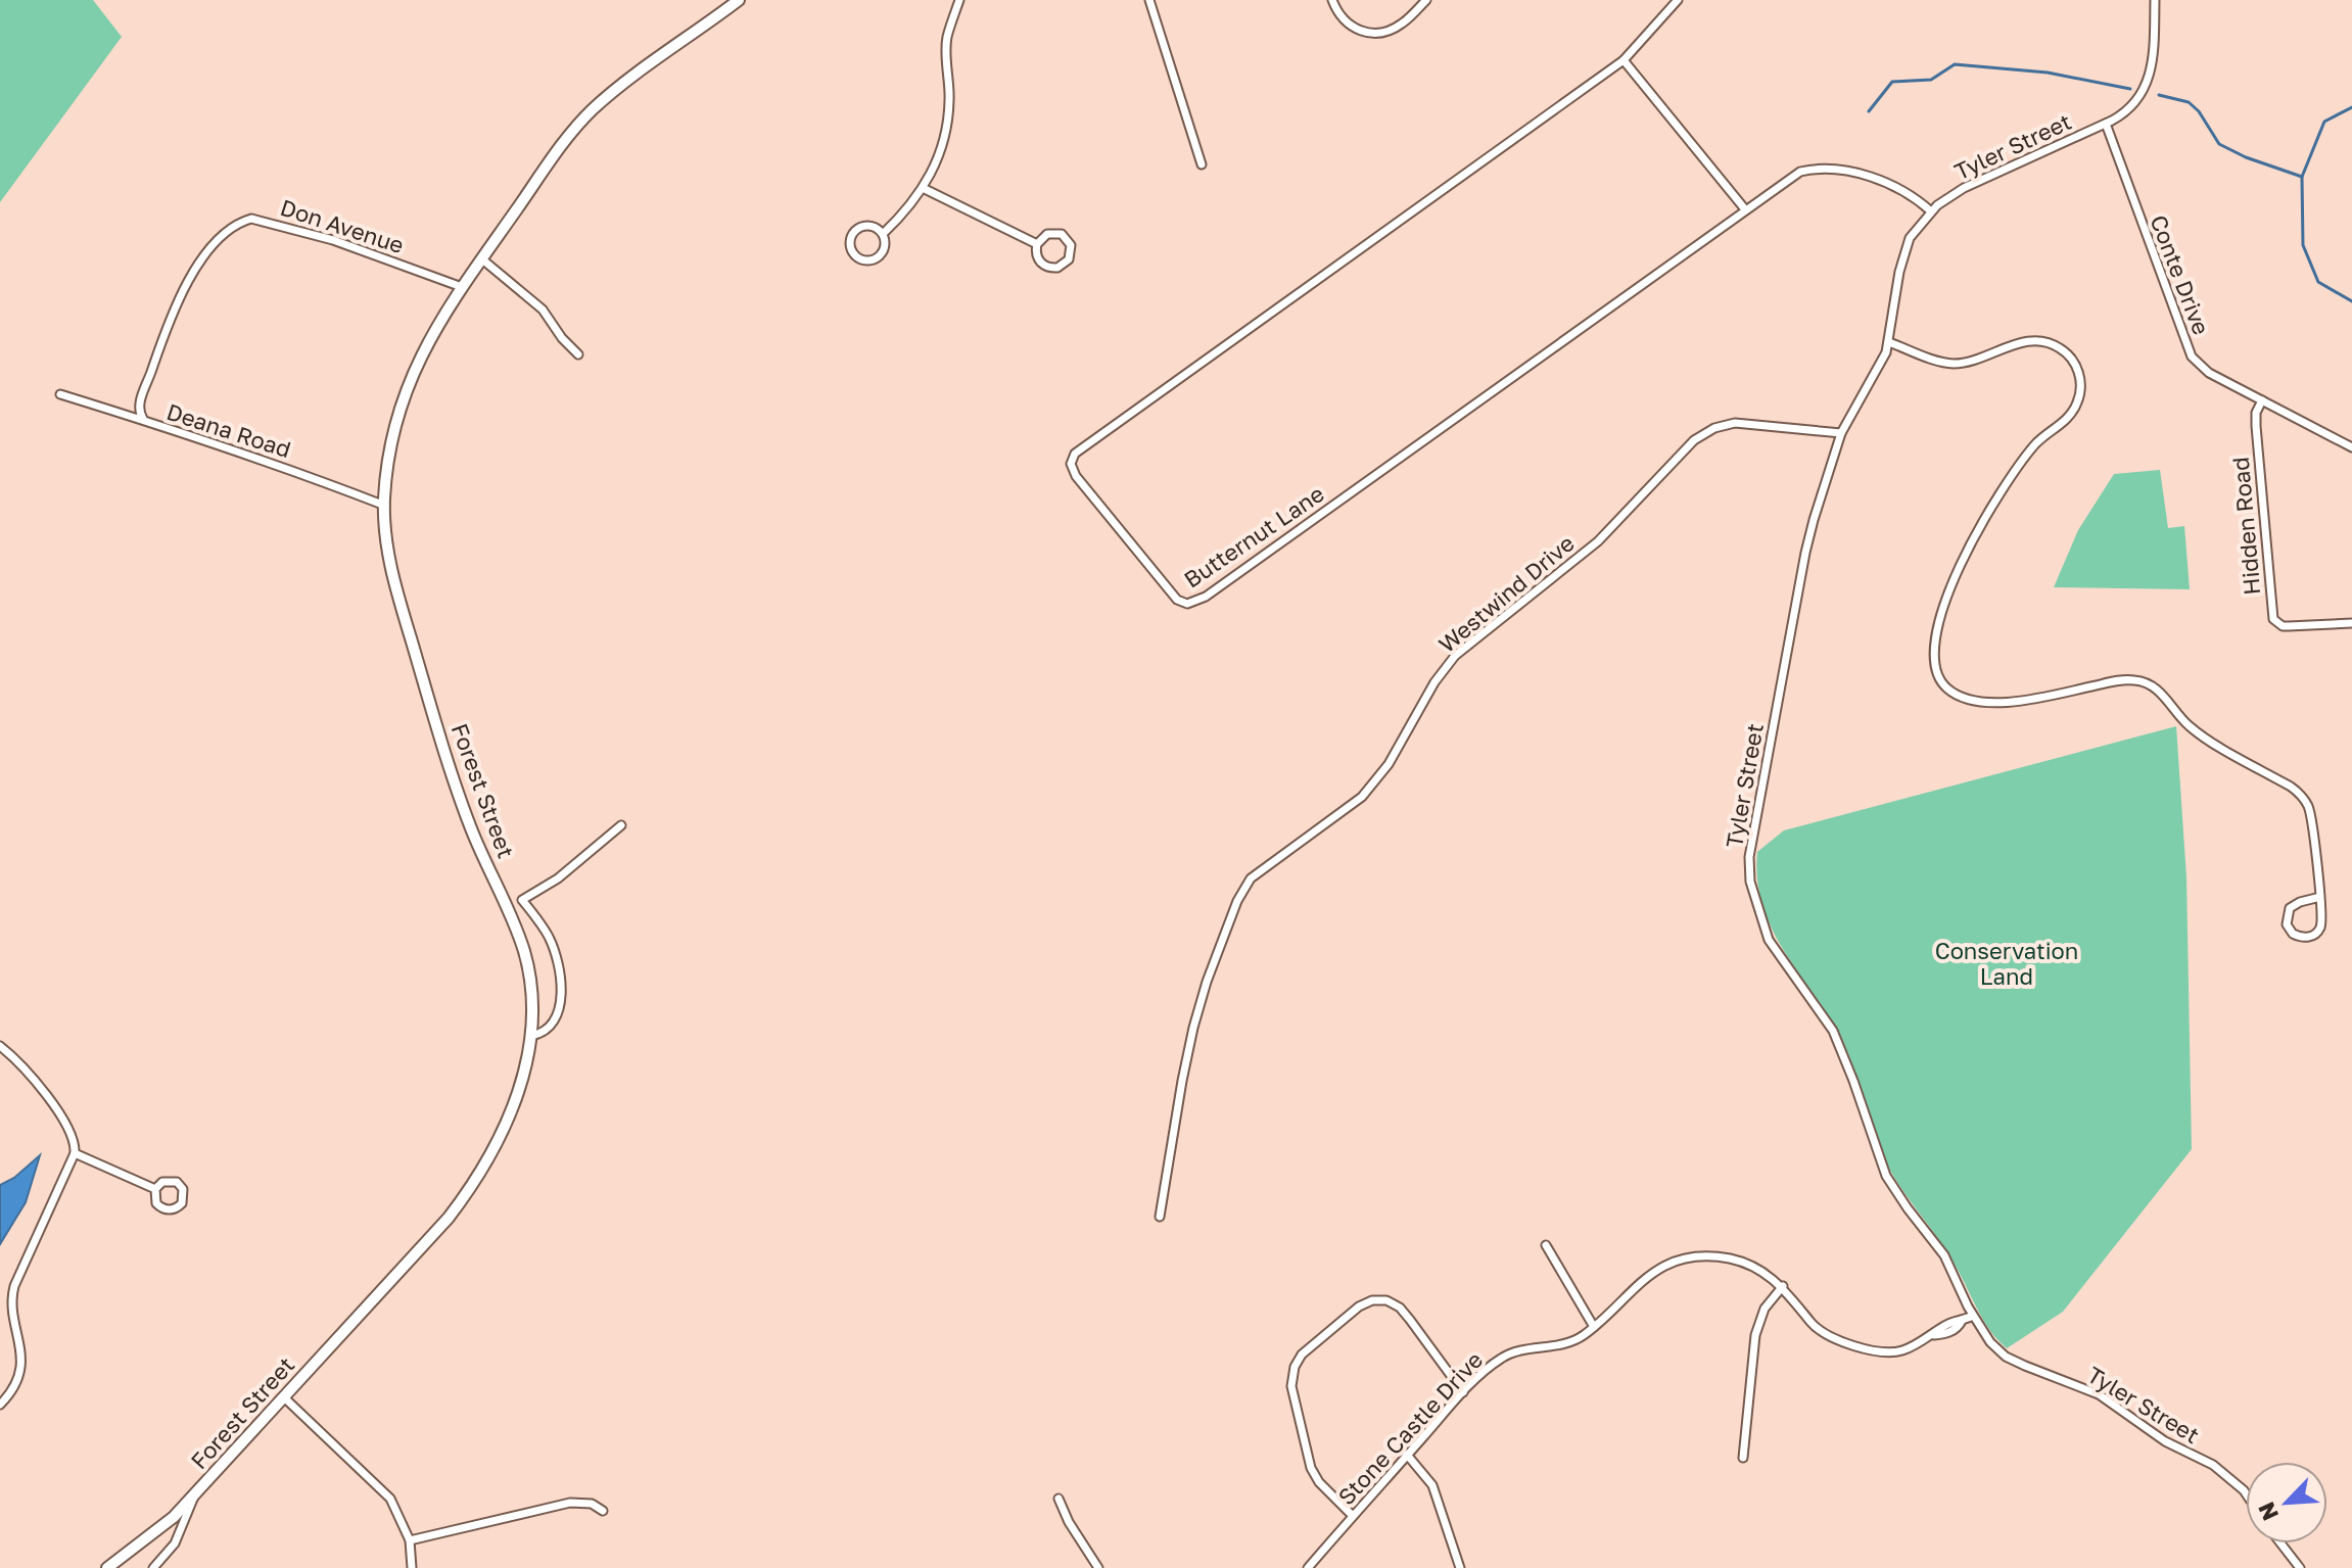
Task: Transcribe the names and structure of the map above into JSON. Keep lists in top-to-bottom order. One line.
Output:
{"streets":{"street":["Tyler Street","Don Avenue","Conte Drive","Deana Road","Hidden Road","Butternut Lane","Westwind Drive","Forest Street","Stone Castle Drive"]},"crossings":[["Tyler Street","Conte Drive"],["Tyler Street","Butternut Lane"],["Tyler Street","Westwind Drive"],["Tyler Street","Stone Castle Drive"],["Don Avenue","Deana Road"],["Don Avenue","Forest Street"],["Conte Drive","Hidden Road"],["Deana Road","Forest Street"]],"parks":["Conservation Land"],"north":"bottom left"}
